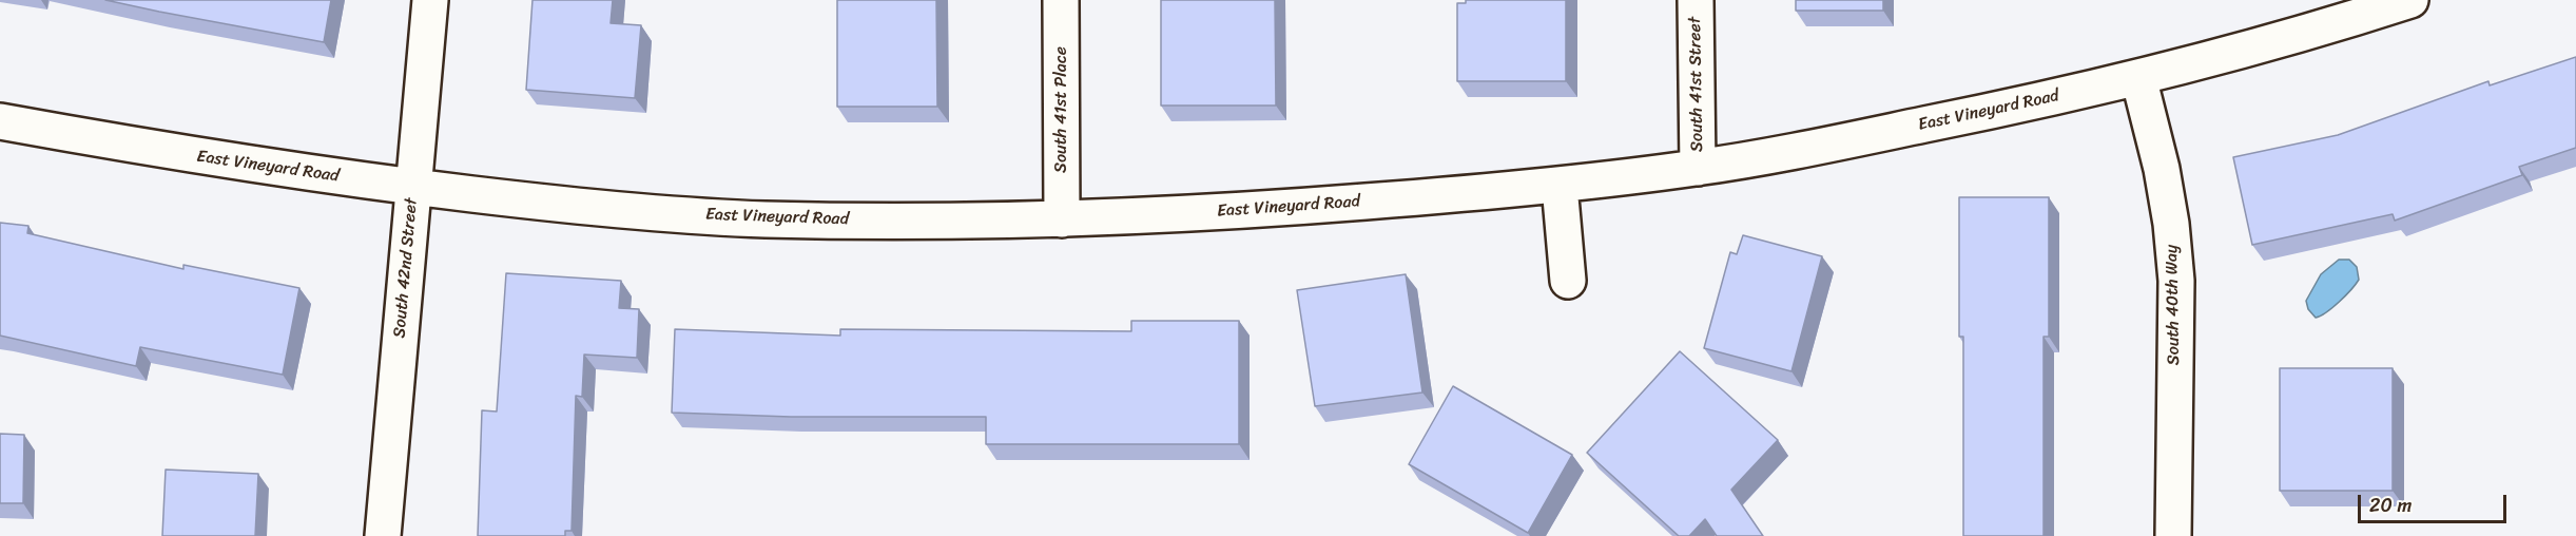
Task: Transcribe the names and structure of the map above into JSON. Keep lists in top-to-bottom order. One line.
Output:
{"streets":{"street":["South 41st Street","South 41st Place","East Vineyard Road","South 42nd Street","South 40th Way"]},"crossings":[["South 41st Street","East Vineyard Road"],["South 41st Place","East Vineyard Road"],["East Vineyard Road","South 42nd Street"],["East Vineyard Road","South 40th Way"]],"scale_bar":"20 m"}
